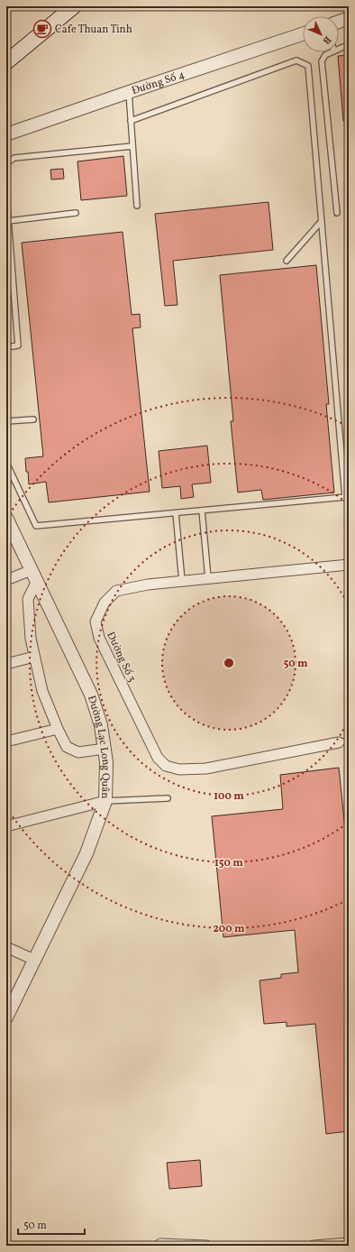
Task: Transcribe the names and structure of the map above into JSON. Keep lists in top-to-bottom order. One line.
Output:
{"streets":{"street":["Đường Số 4","Đường Số 3","Đường Lạc Long Quân"]},"places":{"cafe":["Cafe Thuan Tinh"]},"scale_bar":"50 m","north":"bottom right","rings":["50 m","100 m","150 m","200 m"]}
